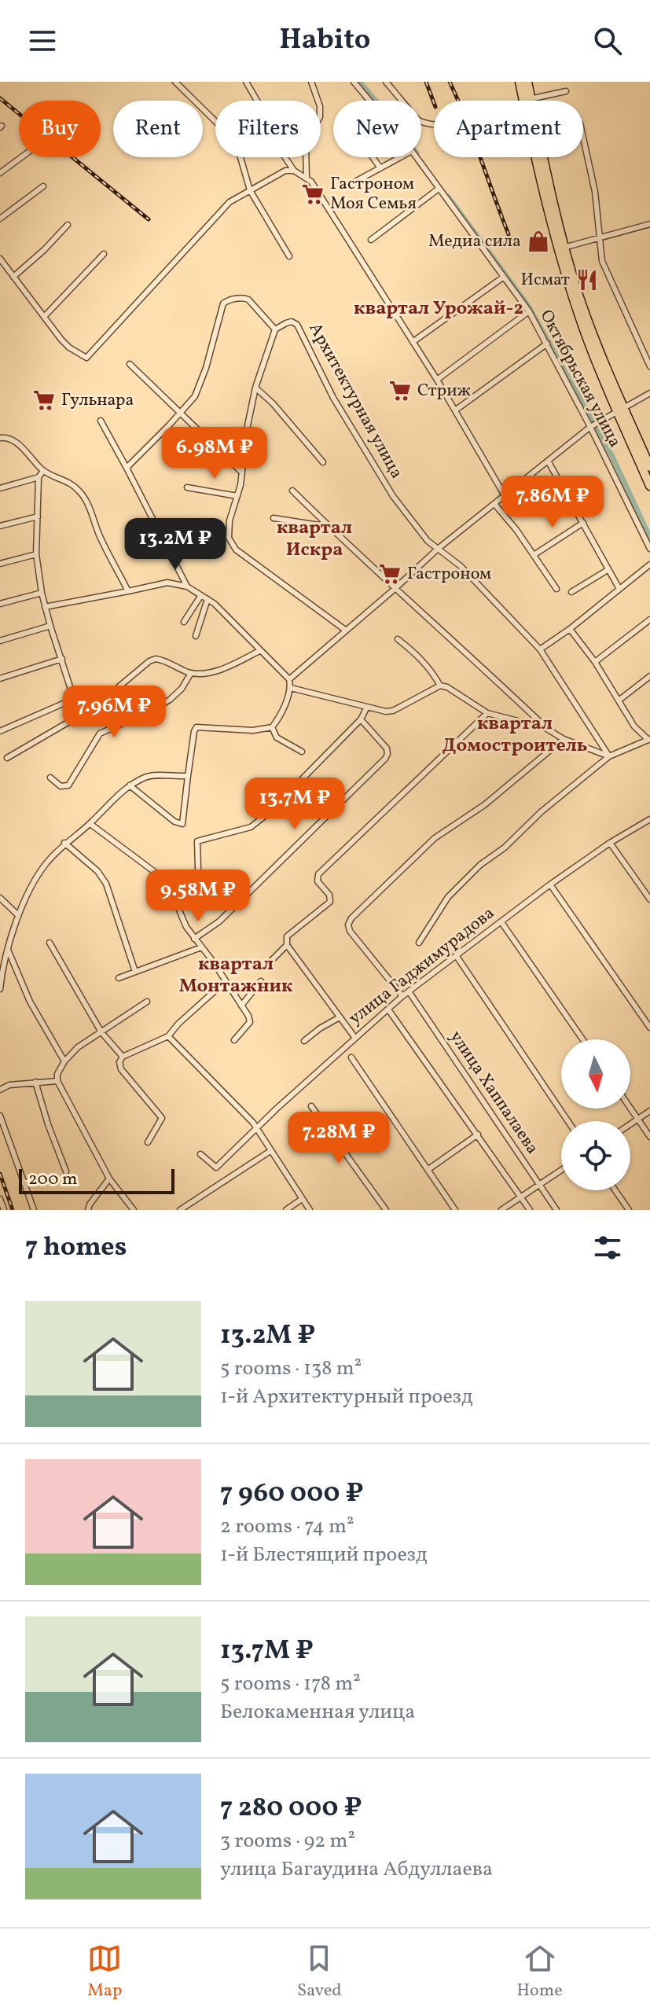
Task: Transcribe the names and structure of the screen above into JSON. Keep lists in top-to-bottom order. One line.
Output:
{"streets":{"street":["Октябрьская улица","Архитектурная улица","улица Гаджимурадова","улица Хаппалаева"]},"crossings":[["улица Гаджимурадова","улица Хаппалаева"]],"districts":["квартал Урожай-2","квартал Искра","квартал Домостроитель","квартал Монтажник"],"places":{"supermarket":["Гастроном Моя Семья","Стриж","Гульнара","Гастроном"],"shop":["Медиа сила"],"restaurant":["Исмат"]},"scale_bar":"200 m","north":"bottom","page":{"header":"Habito","chip":["Buy","Rent","Filters","New","Apartment"],"price":["6.98M ₽","7.86M ₽","13.2M ₽","7.96M ₽","13.7M ₽","9.58M ₽","7.28M ₽"],"scale":"200 m","heading":"7 homes","list":[{"name":"13.2M ₽","note":"5 rooms · 138 m² · 1-й Архитектурный проезд"},{"name":"7 960 000 ₽","note":"2 rooms · 74 m² · 1-й Блестящий проезд"},{"name":"13.7M ₽","note":"5 rooms · 178 m² · Белокаменная улица"},{"name":"7 280 000 ₽","note":"3 rooms · 92 m² · улица Багаудина Абдуллаева"}],"tabs":["Map","Saved","Home"]}}
